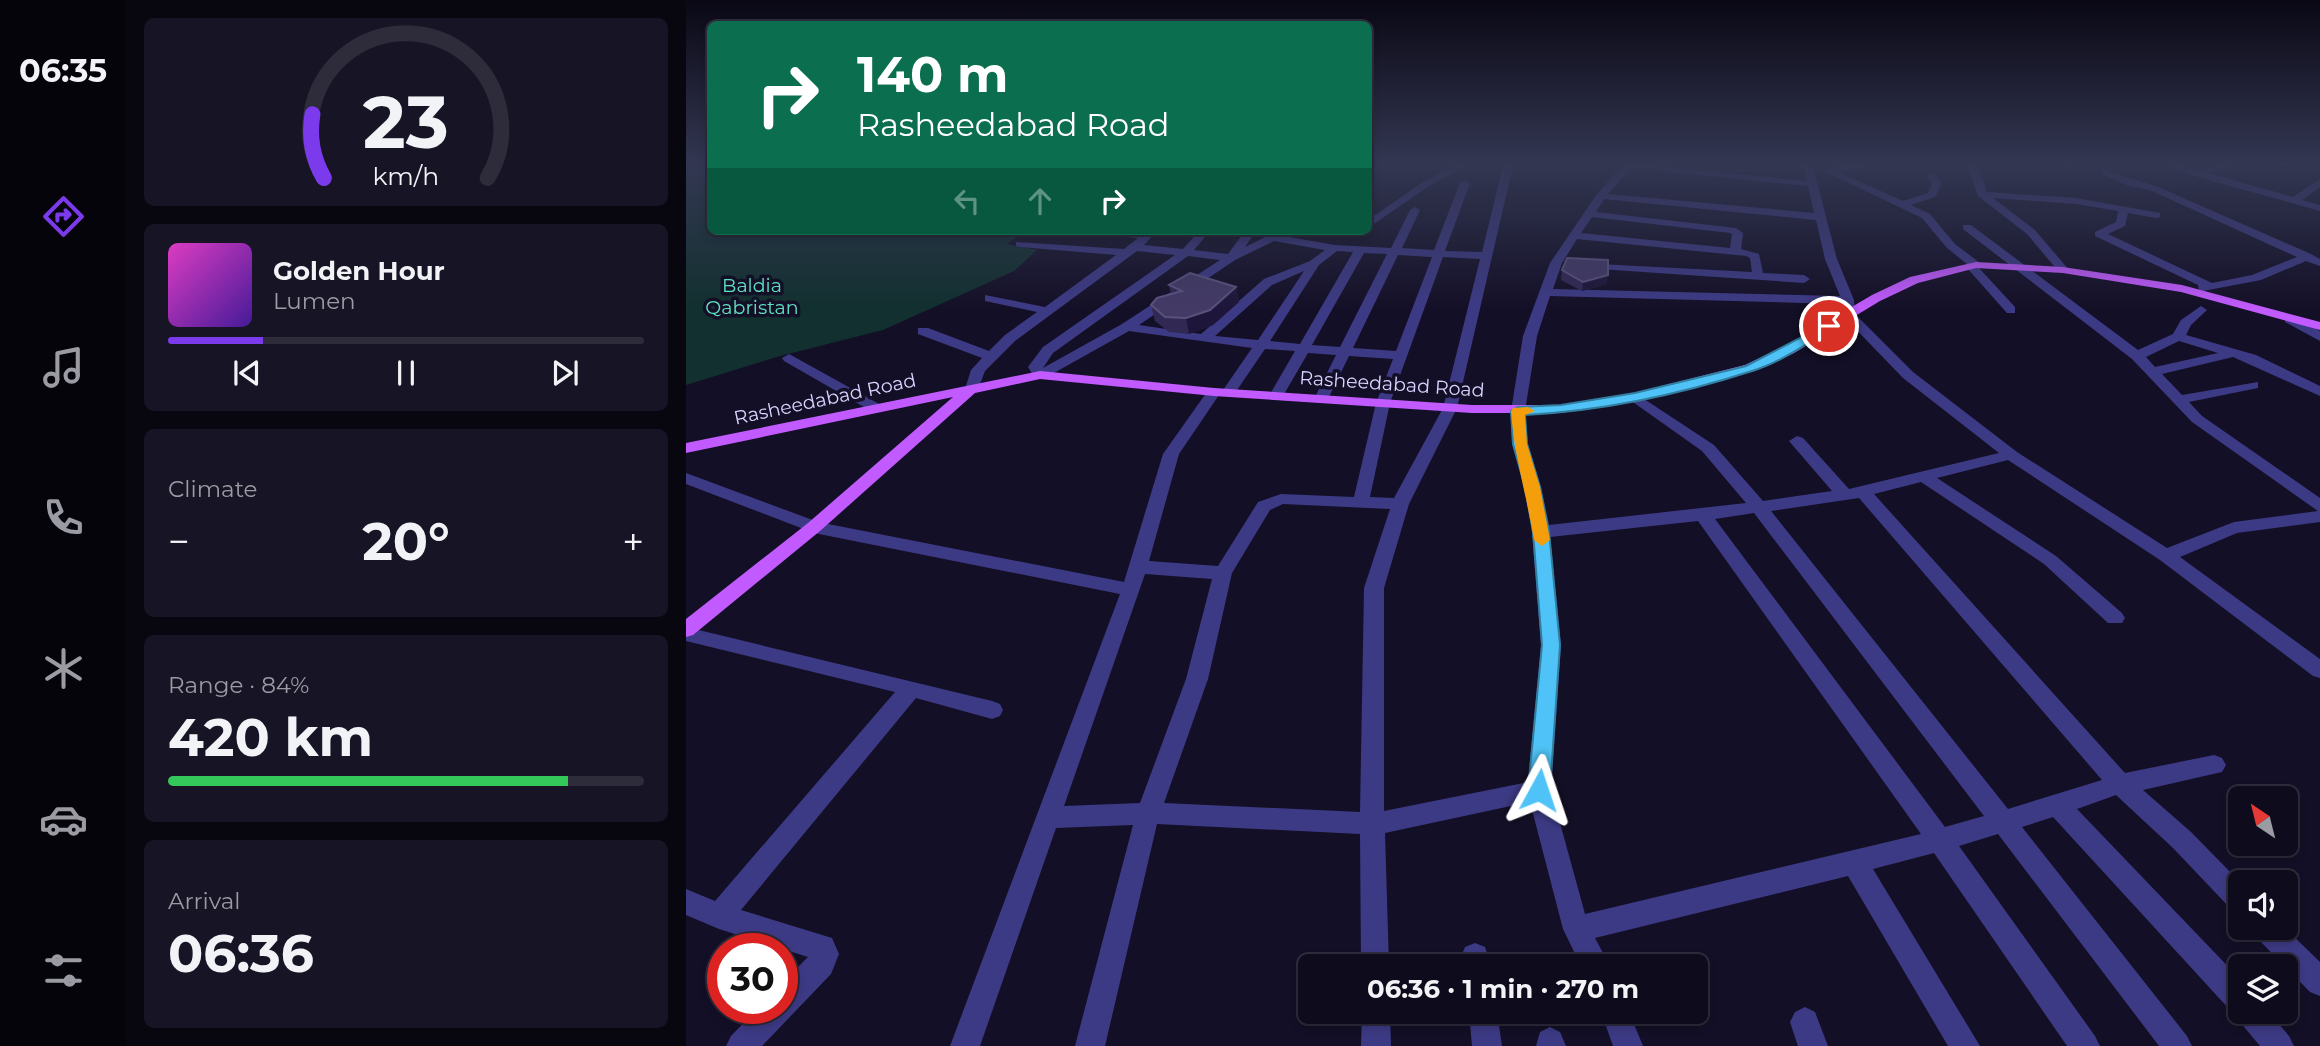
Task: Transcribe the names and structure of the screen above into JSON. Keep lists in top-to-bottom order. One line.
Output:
{"streets":{"main road":["Rasheedabad Road"]},"parks":["Baldia Qabristan"],"north":"top left","page":{"tabs":"06:35","turn":["140 m","Rasheedabad Road"],"song":["Golden Hour","Lumen"],"tile":["Climate",["Range · 84%","420 km"],["Arrival","06:36"]],"heat":["−","20°","+"],"limit":"30","trip":"06:36 · 1 min · 270 m","gauge":["23","km/h"]}}
